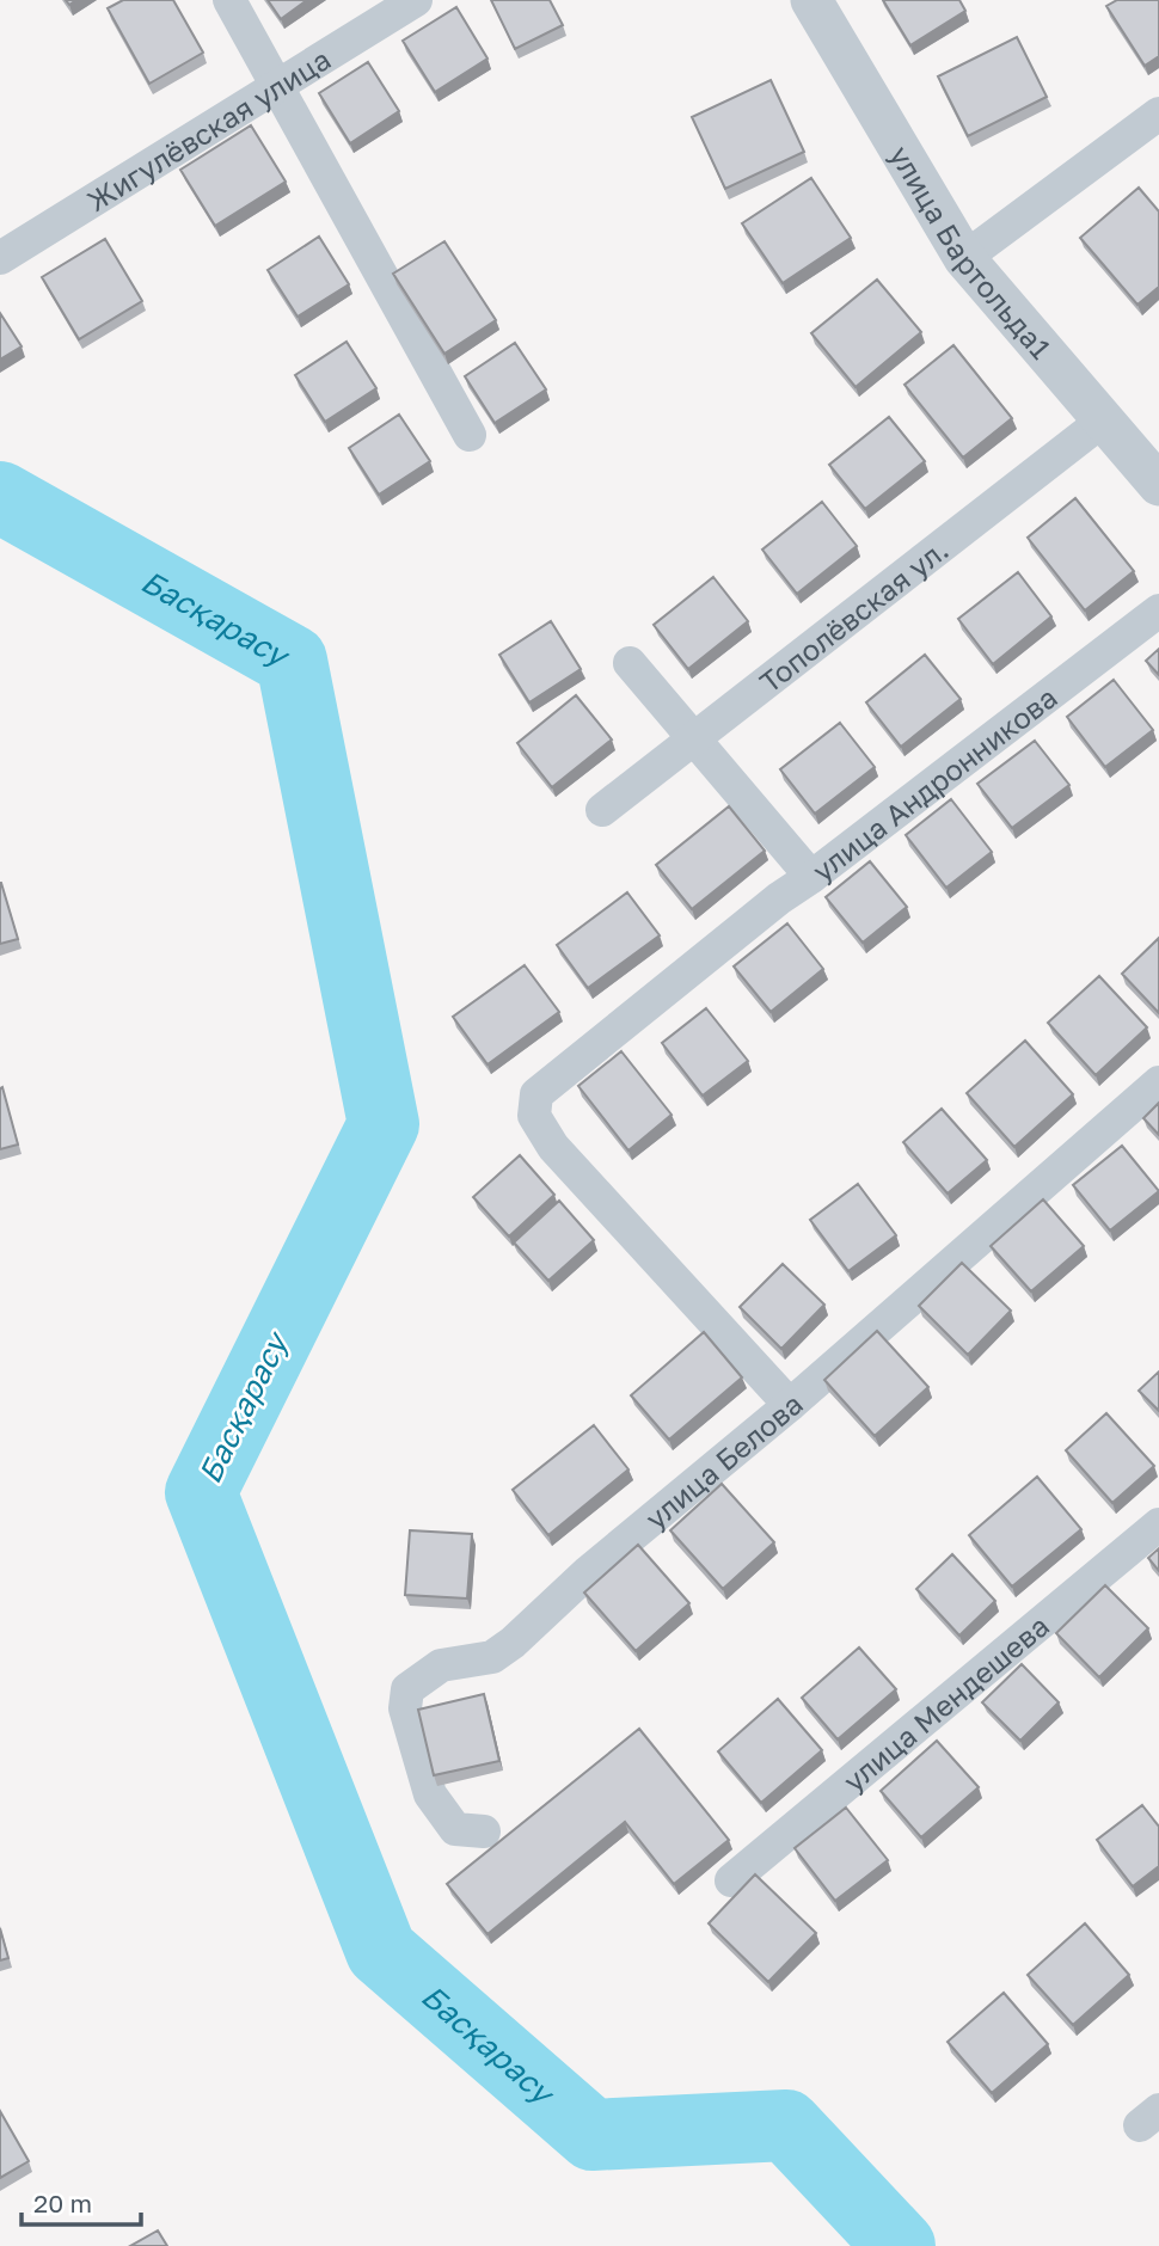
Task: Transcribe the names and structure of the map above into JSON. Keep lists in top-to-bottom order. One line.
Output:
{"streets":{"street":["Жигулёвская улица","улица Бартольда1","Тополёвская ул.","улица Андронникова","улица Белова","улица Мендешева"]},"crossings":[["улица Бартольда1","Тополёвская ул."],["Тополёвская ул.","улица Андронникова"]],"water":["Басқарасу"],"scale_bar":"20 m"}
